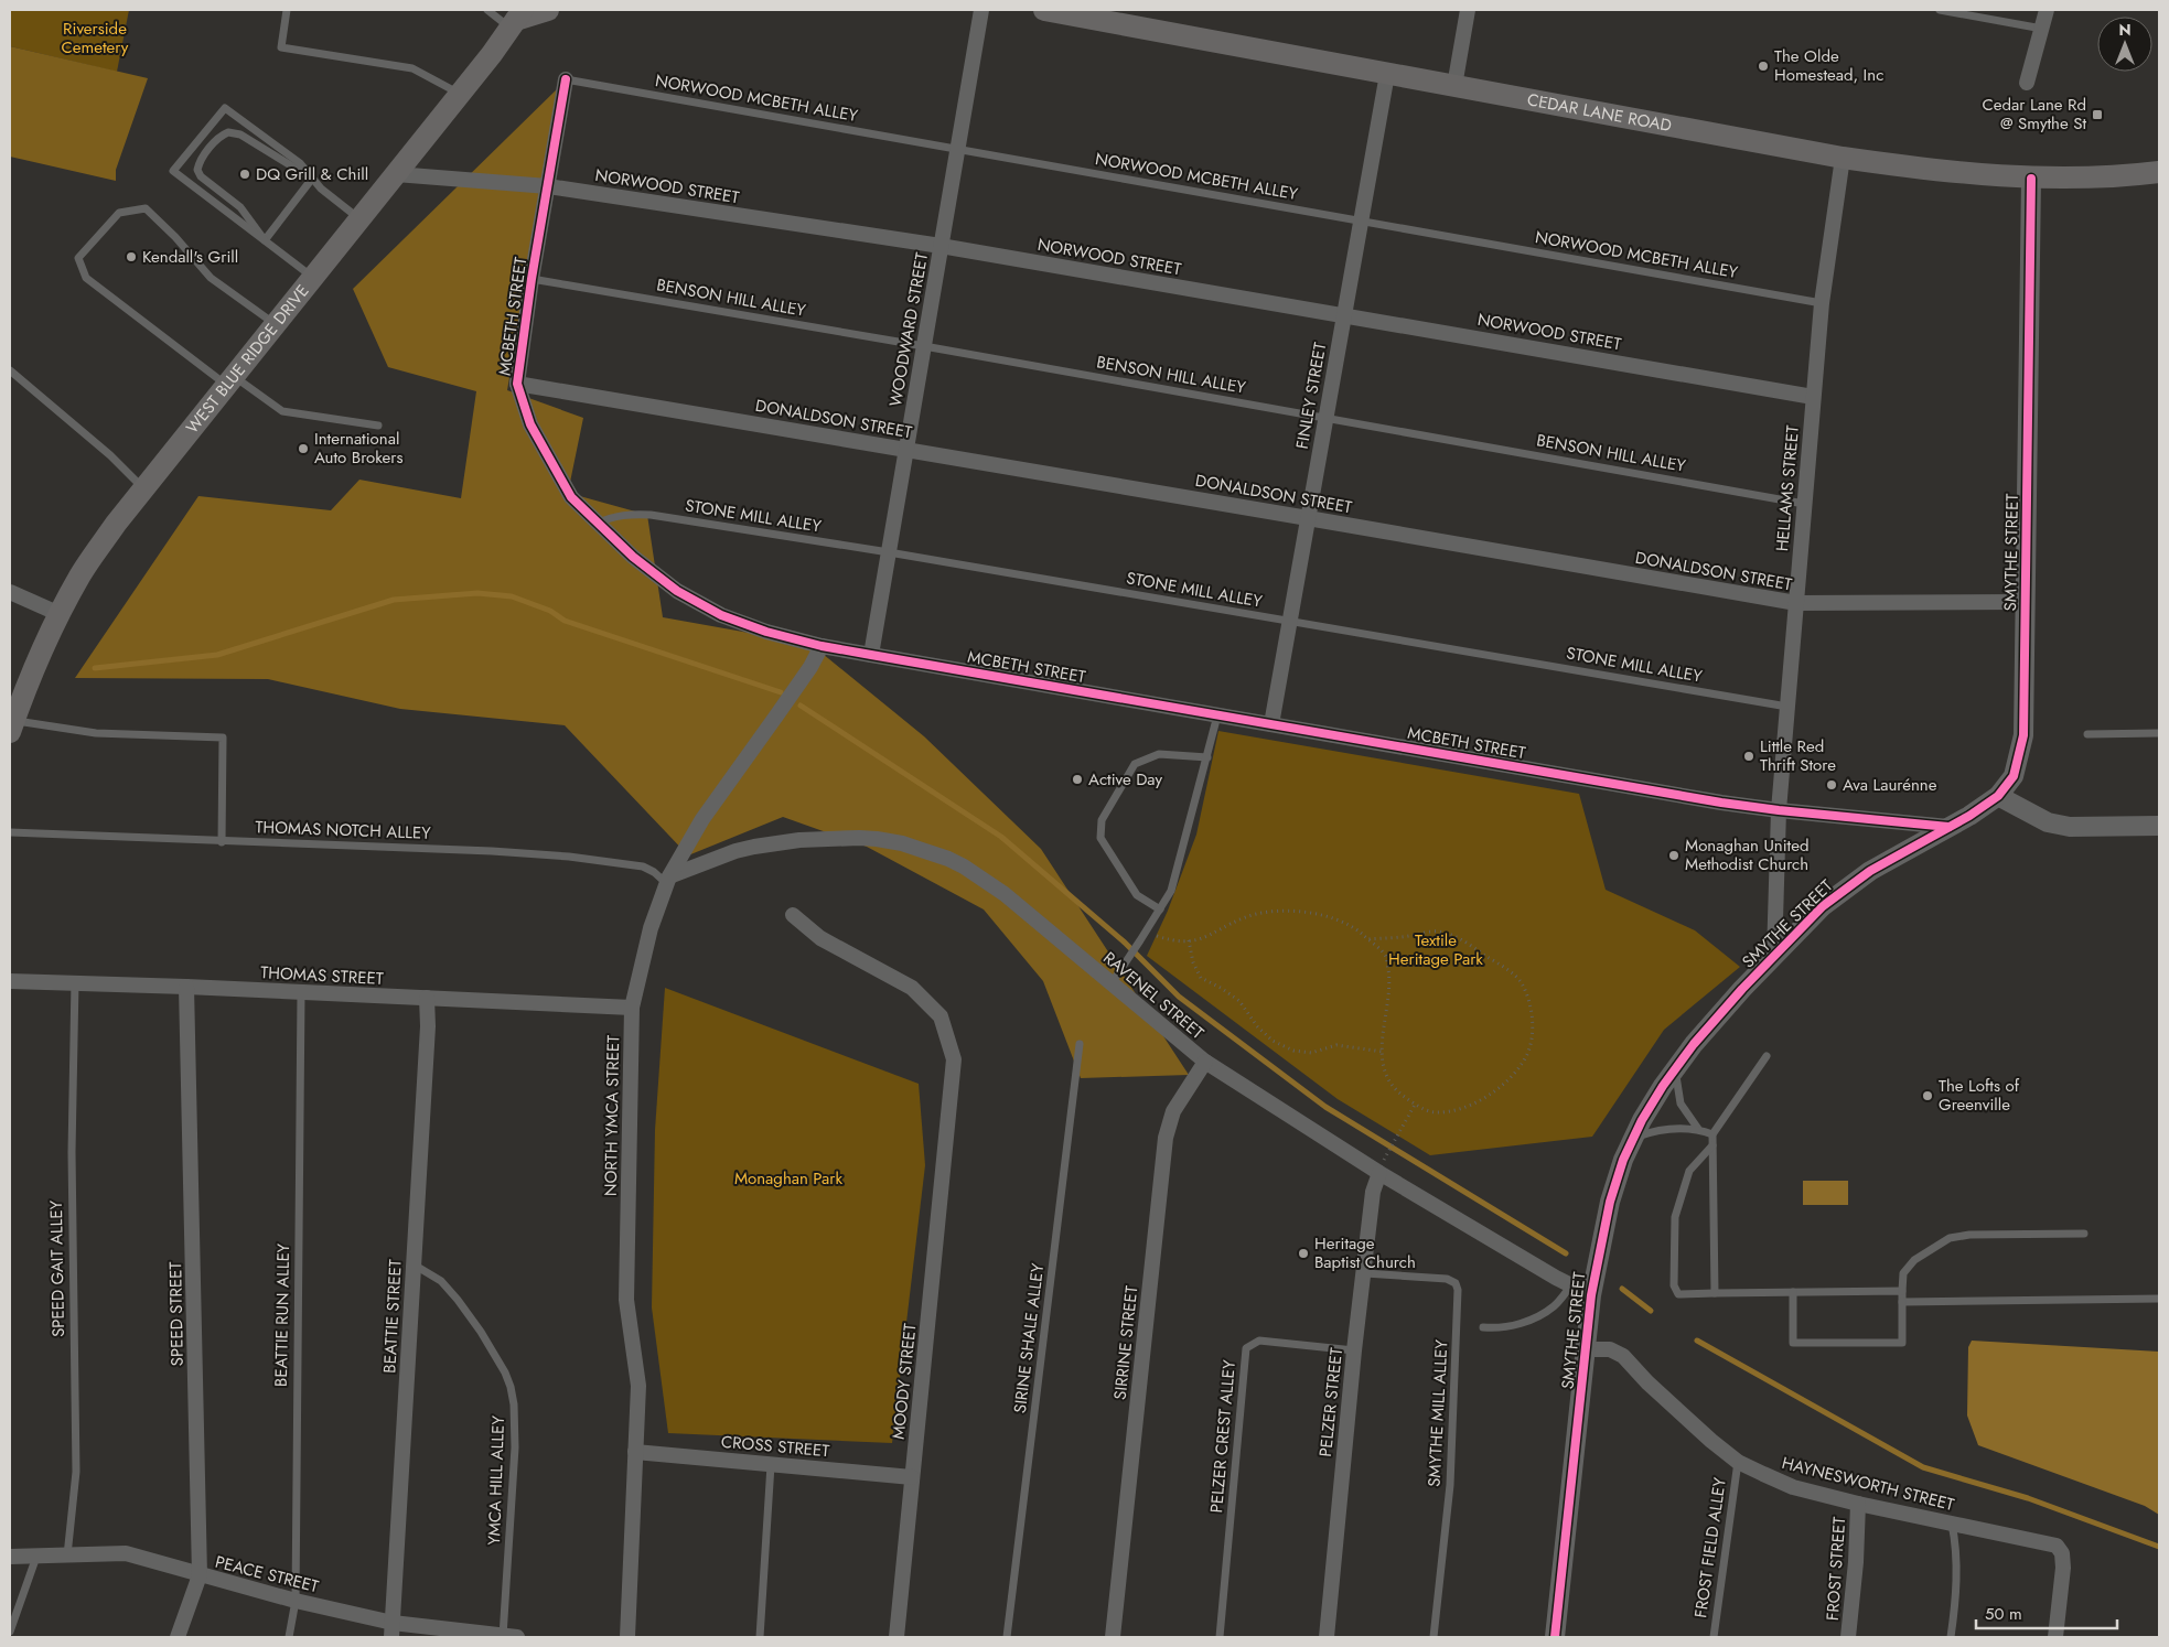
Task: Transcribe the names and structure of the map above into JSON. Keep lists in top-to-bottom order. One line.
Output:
{"streets":{"main road":["CEDAR LANE ROAD","WEST BLUE RIDGE DRIVE"],"street":["NORWOOD STREET","MCBETH STREET","WOODWARD STREET","FINLEY STREET","DONALDSON STREET","HELLAMS STREET","SMYTHE STREET","THOMAS STREET","RAVENEL STREET","NORTH YMCA STREET","SPEED STREET","BEATTIE STREET","SIRRINE STREET","MOODY STREET","PELZER STREET","CROSS STREET","HAYNESWORTH STREET","FROST STREET","PEACE STREET"],"lane":["NORWOOD MCBETH ALLEY","BENSON HILL ALLEY","STONE MILL ALLEY","THOMAS NOTCH ALLEY","SPEED GAIT ALLEY","BEATTIE RUN ALLEY","SIRINE SHALE ALLEY","SMYTHE MILL ALLEY","PELZER CREST ALLEY","YMCA HILL ALLEY","FROST FIELD ALLEY"]},"crossings":[["NORWOOD MCBETH ALLEY","MCBETH STREET"],["NORWOOD MCBETH ALLEY","WOODWARD STREET"],["NORWOOD MCBETH ALLEY","FINLEY STREET"],["NORWOOD MCBETH ALLEY","HELLAMS STREET"],["CEDAR LANE ROAD","FINLEY STREET"],["CEDAR LANE ROAD","HELLAMS STREET"],["CEDAR LANE ROAD","SMYTHE STREET"],["NORWOOD STREET","MCBETH STREET"],["NORWOOD STREET","WOODWARD STREET"],["NORWOOD STREET","WEST BLUE RIDGE DRIVE"],["NORWOOD STREET","FINLEY STREET"],["NORWOOD STREET","HELLAMS STREET"],["BENSON HILL ALLEY","MCBETH STREET"],["BENSON HILL ALLEY","WOODWARD STREET"],["BENSON HILL ALLEY","FINLEY STREET"],["BENSON HILL ALLEY","HELLAMS STREET"],["MCBETH STREET","WOODWARD STREET"],["MCBETH STREET","FINLEY STREET"],["MCBETH STREET","DONALDSON STREET"],["MCBETH STREET","HELLAMS STREET"],["MCBETH STREET","STONE MILL ALLEY"],["MCBETH STREET","SMYTHE STREET"],["MCBETH STREET","NORTH YMCA STREET"],["WOODWARD STREET","DONALDSON STREET"],["WOODWARD STREET","STONE MILL ALLEY"],["FINLEY STREET","DONALDSON STREET"],["FINLEY STREET","STONE MILL ALLEY"],["DONALDSON STREET","HELLAMS STREET"],["DONALDSON STREET","SMYTHE STREET"],["HELLAMS STREET","STONE MILL ALLEY"],["HELLAMS STREET","SMYTHE STREET"],["SMYTHE STREET","RAVENEL STREET"],["SMYTHE STREET","HAYNESWORTH STREET"],["THOMAS NOTCH ALLEY","RAVENEL STREET"],["THOMAS NOTCH ALLEY","NORTH YMCA STREET"],["THOMAS STREET","NORTH YMCA STREET"],["THOMAS STREET","SPEED GAIT ALLEY"],["THOMAS STREET","SPEED STREET"],["THOMAS STREET","BEATTIE RUN ALLEY"],["THOMAS STREET","BEATTIE STREET"],["RAVENEL STREET","NORTH YMCA STREET"],["RAVENEL STREET","SIRRINE STREET"],["RAVENEL STREET","PELZER STREET"],["NORTH YMCA STREET","CROSS STREET"],["SPEED GAIT ALLEY","PEACE STREET"],["SPEED STREET","PEACE STREET"],["BEATTIE RUN ALLEY","PEACE STREET"],["BEATTIE STREET","YMCA HILL ALLEY"],["BEATTIE STREET","PEACE STREET"],["MOODY STREET","CROSS STREET"],["PELZER STREET","SMYTHE MILL ALLEY"],["PELZER STREET","PELZER CREST ALLEY"],["YMCA HILL ALLEY","PEACE STREET"],["HAYNESWORTH STREET","FROST FIELD ALLEY"],["HAYNESWORTH STREET","FROST STREET"]],"parks":["Riverside Cemetery","Textile Heritage Park","Monaghan Park"],"places":{"other":["The Olde Homestead, Inc","DQ Grill & Chill","Kendall's Grill","International Auto Brokers","Little Red Thrift Store","Active Day","Ava Laurénne","Monaghan United Methodist Church","The Lofts of Greenville","Heritage Baptist Church"],"transit":["Cedar Lane Rd @ Smythe St"]},"scale_bar":"50 m","north":"top"}
